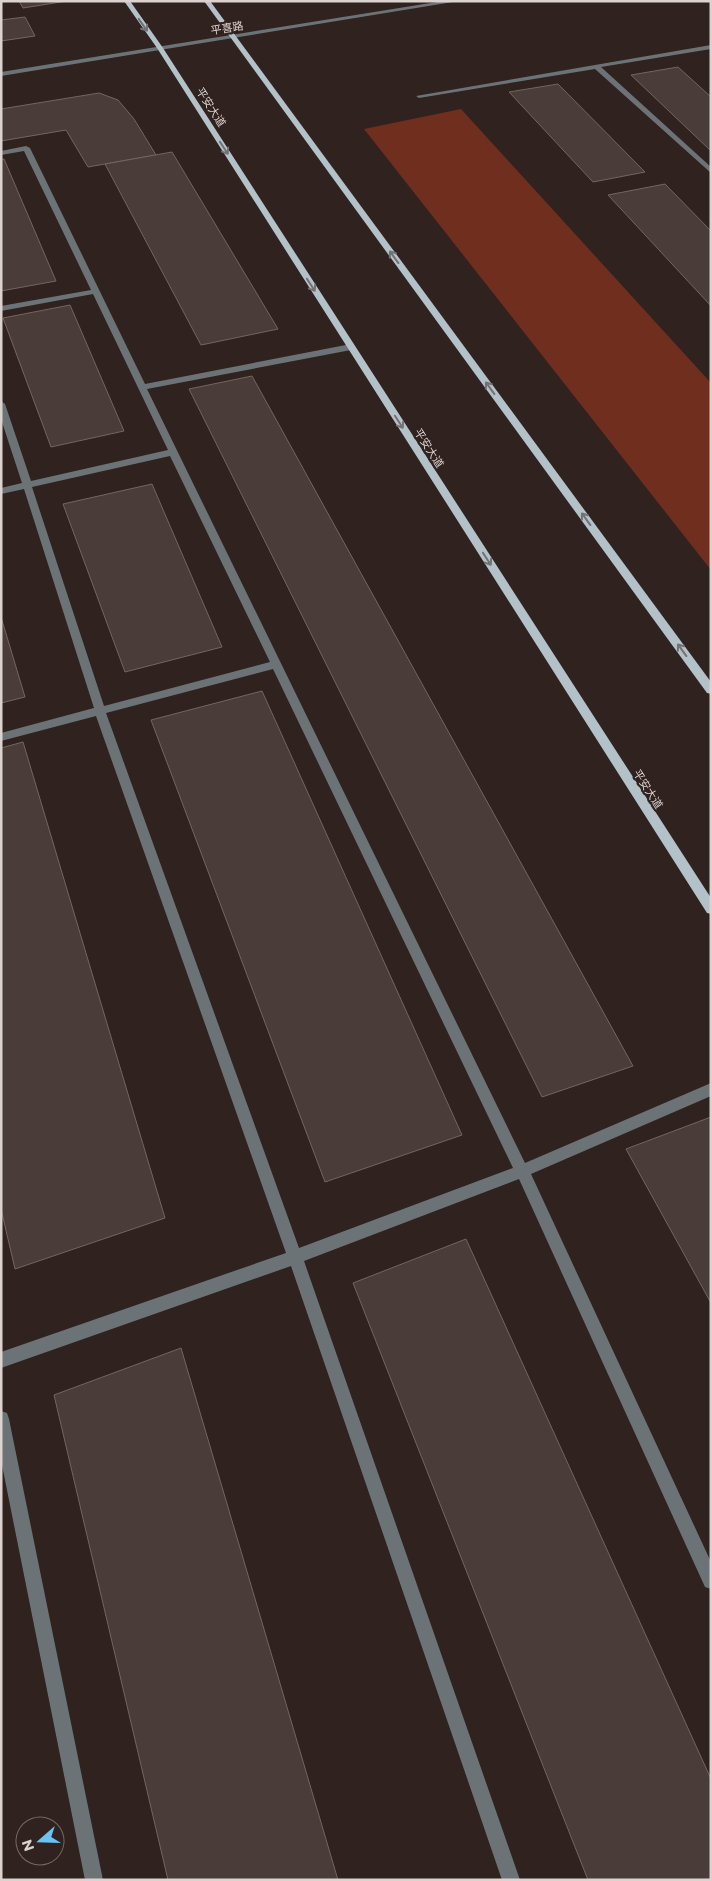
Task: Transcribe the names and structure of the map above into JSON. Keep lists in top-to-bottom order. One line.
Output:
{"streets":{"main road":["平安大道"],"street":["平喜路"]},"crossings":[["平喜路","平安大道"]],"north":"left"}
